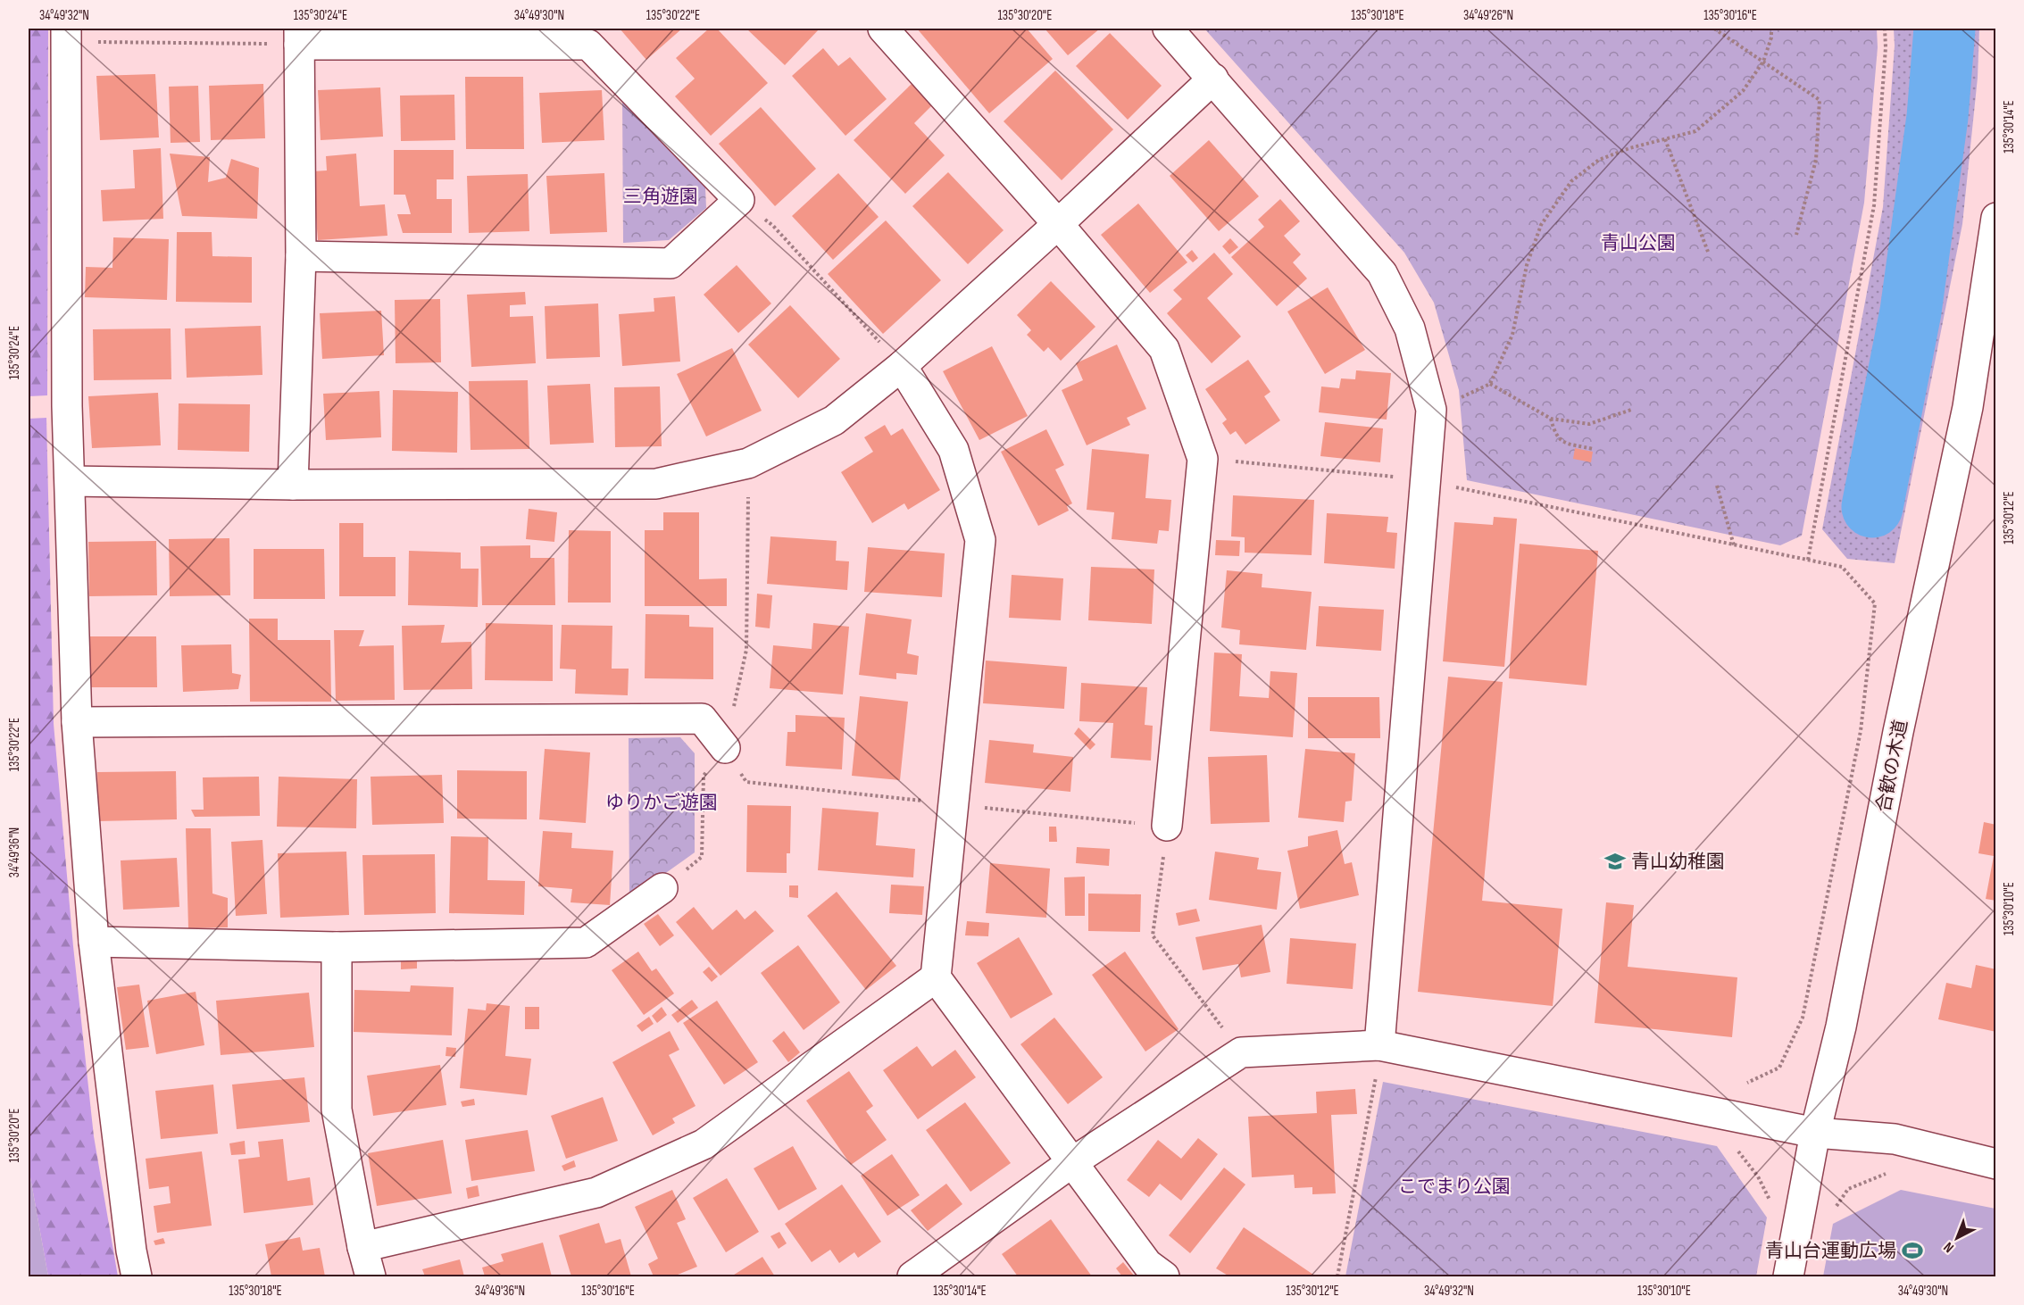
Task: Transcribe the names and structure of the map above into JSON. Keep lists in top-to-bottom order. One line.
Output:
{"streets":{"street":["合歓の木道"]},"parks":["三角遊園","青山公園","ゆりかご遊園","こでまり公園"],"places":{"school or university":["青山幼稚園"],"sports":["青山台運動広場"]},"north":"bottom left","coordinates":["34°49'32\"N","135°30'24\"E","34°49'30\"N","135°30'22\"E","135°30'20\"E","135°30'18\"E","34°49'26\"N","135°30'16\"E","135°30'14\"E","135°30'12\"E","34°49'36\"N","135°30'10\"E"]}
